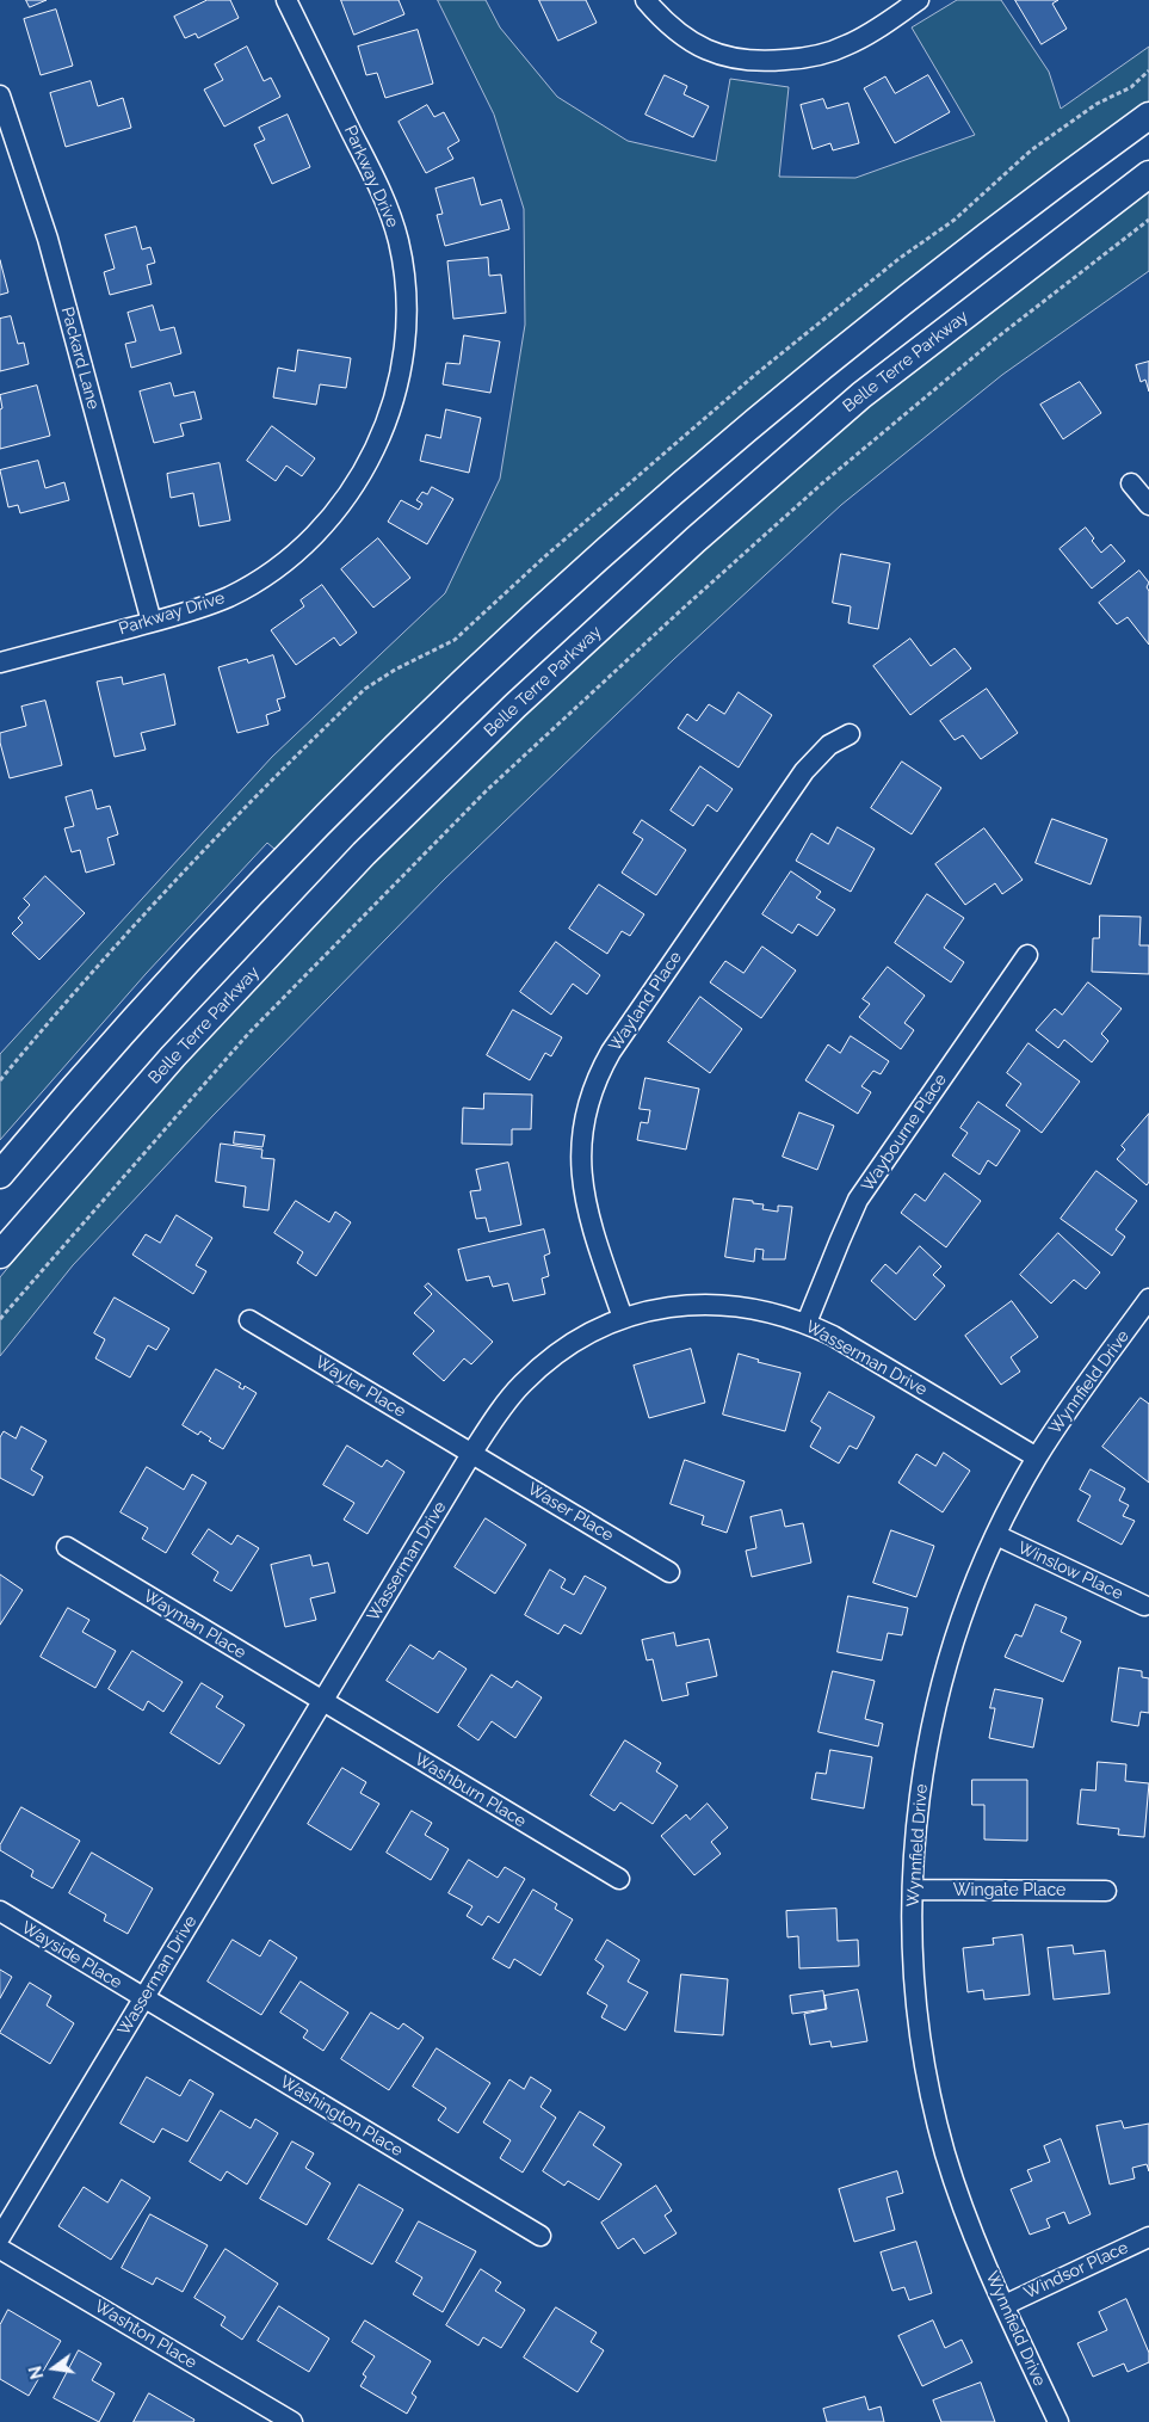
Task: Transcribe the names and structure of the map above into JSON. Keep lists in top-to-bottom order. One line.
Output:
{"streets":{"main road":["Belle Terre Parkway"],"street":["Parkway Drive","Packard Lane","Wayland Place","Waybourne Place","Wasserman Drive","Wynnfield Drive","Wayler Place","Waser Place","Winslow Place","Wayman Place","Washburn Place","Wingate Place","Wayside Place","Washington Place","Windsor Place","Washton Place"]},"crossings":[["Parkway Drive","Packard Lane"],["Wayland Place","Wasserman Drive"],["Waybourne Place","Wasserman Drive"],["Wasserman Drive","Wynnfield Drive"],["Wasserman Drive","Wayler Place"],["Wasserman Drive","Waser Place"],["Wasserman Drive","Wayman Place"],["Wasserman Drive","Washburn Place"],["Wasserman Drive","Wayside Place"],["Wasserman Drive","Washington Place"],["Wynnfield Drive","Winslow Place"],["Wynnfield Drive","Wingate Place"],["Wynnfield Drive","Windsor Place"],["Wayler Place","Waser Place"],["Wayman Place","Washburn Place"],["Wayside Place","Washington Place"]],"north":"left"}
